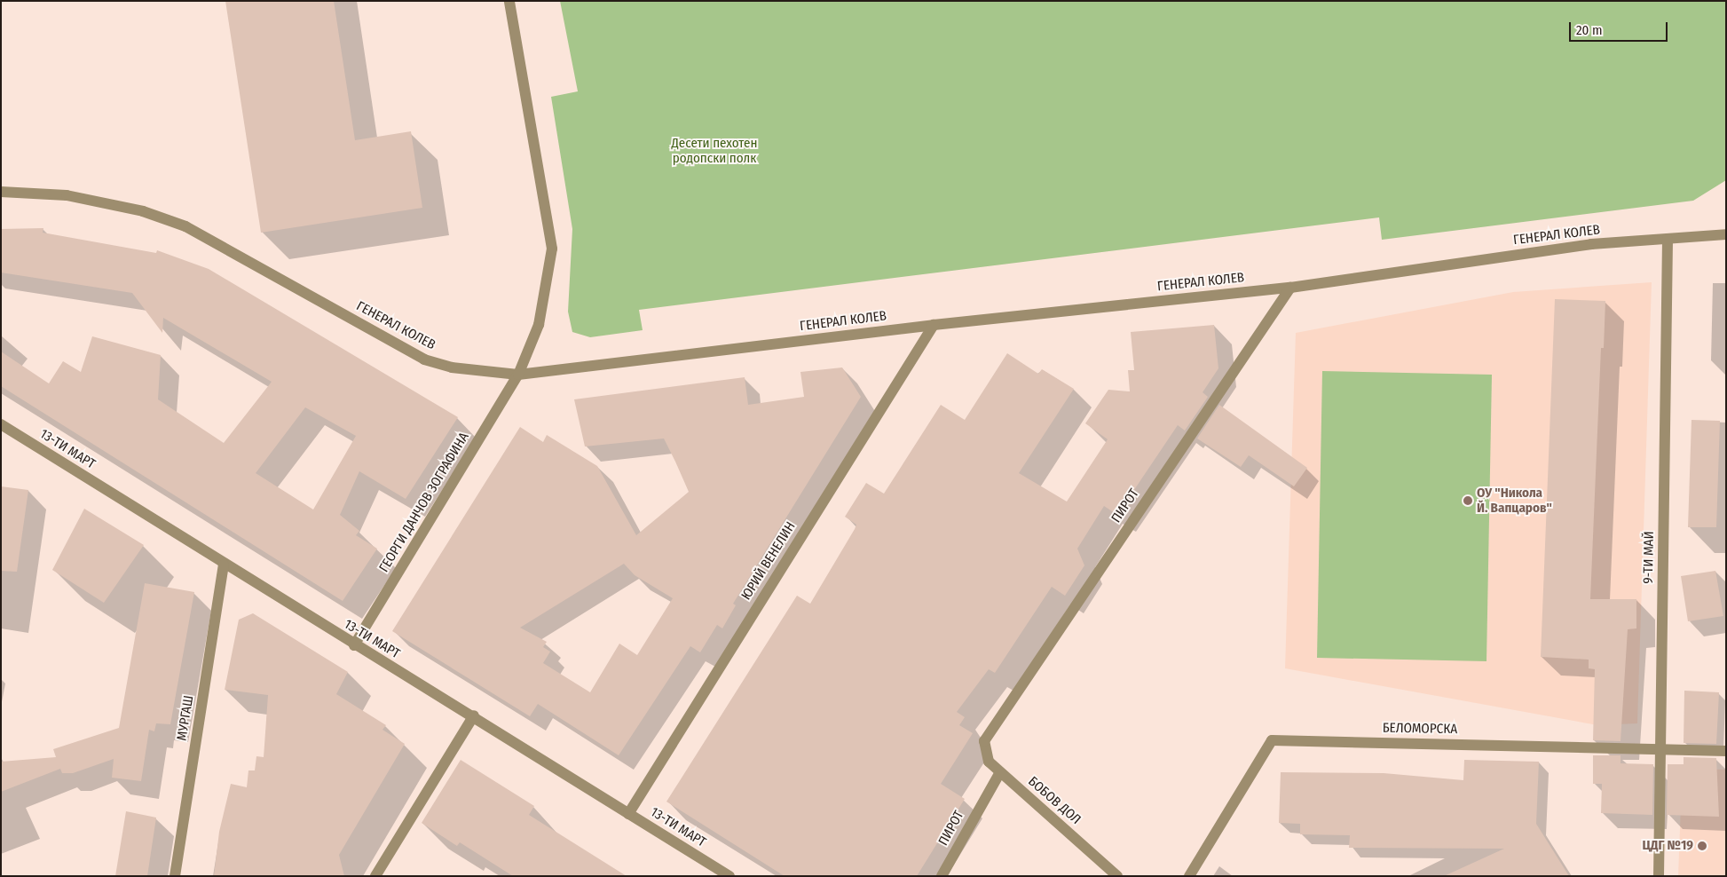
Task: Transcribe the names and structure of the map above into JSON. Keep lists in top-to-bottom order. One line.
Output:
{"streets":{"street":["ГЕНЕРАЛ КОЛЕВ","13-ТИ МАРТ","ГЕОРГИ ДАНЧОВ ЗОГРАФИНА","ПИРОТ","9-ТИ МАЙ","ЮРИЙ ВЕНЕЛИН","МУРГАШ","БЕЛОМОРСКА","БОБОВ ДОЛ"]},"crossings":[["ГЕНЕРАЛ КОЛЕВ","ГЕОРГИ ДАНЧОВ ЗОГРАФИНА"],["ГЕНЕРАЛ КОЛЕВ","ПИРОТ"],["ГЕНЕРАЛ КОЛЕВ","9-ТИ МАЙ"],["ГЕНЕРАЛ КОЛЕВ","ЮРИЙ ВЕНЕЛИН"],["13-ТИ МАРТ","ГЕОРГИ ДАНЧОВ ЗОГРАФИНА"],["13-ТИ МАРТ","ЮРИЙ ВЕНЕЛИН"],["13-ТИ МАРТ","МУРГАШ"],["ПИРОТ","БОБОВ ДОЛ"],["9-ТИ МАЙ","БЕЛОМОРСКА"]],"parks":["Десети пехотен родопски полк"],"places":["ОУ \"Никола Й. Вапцаров\"","ЦДГ №19"],"scale_bar":"20 m"}
